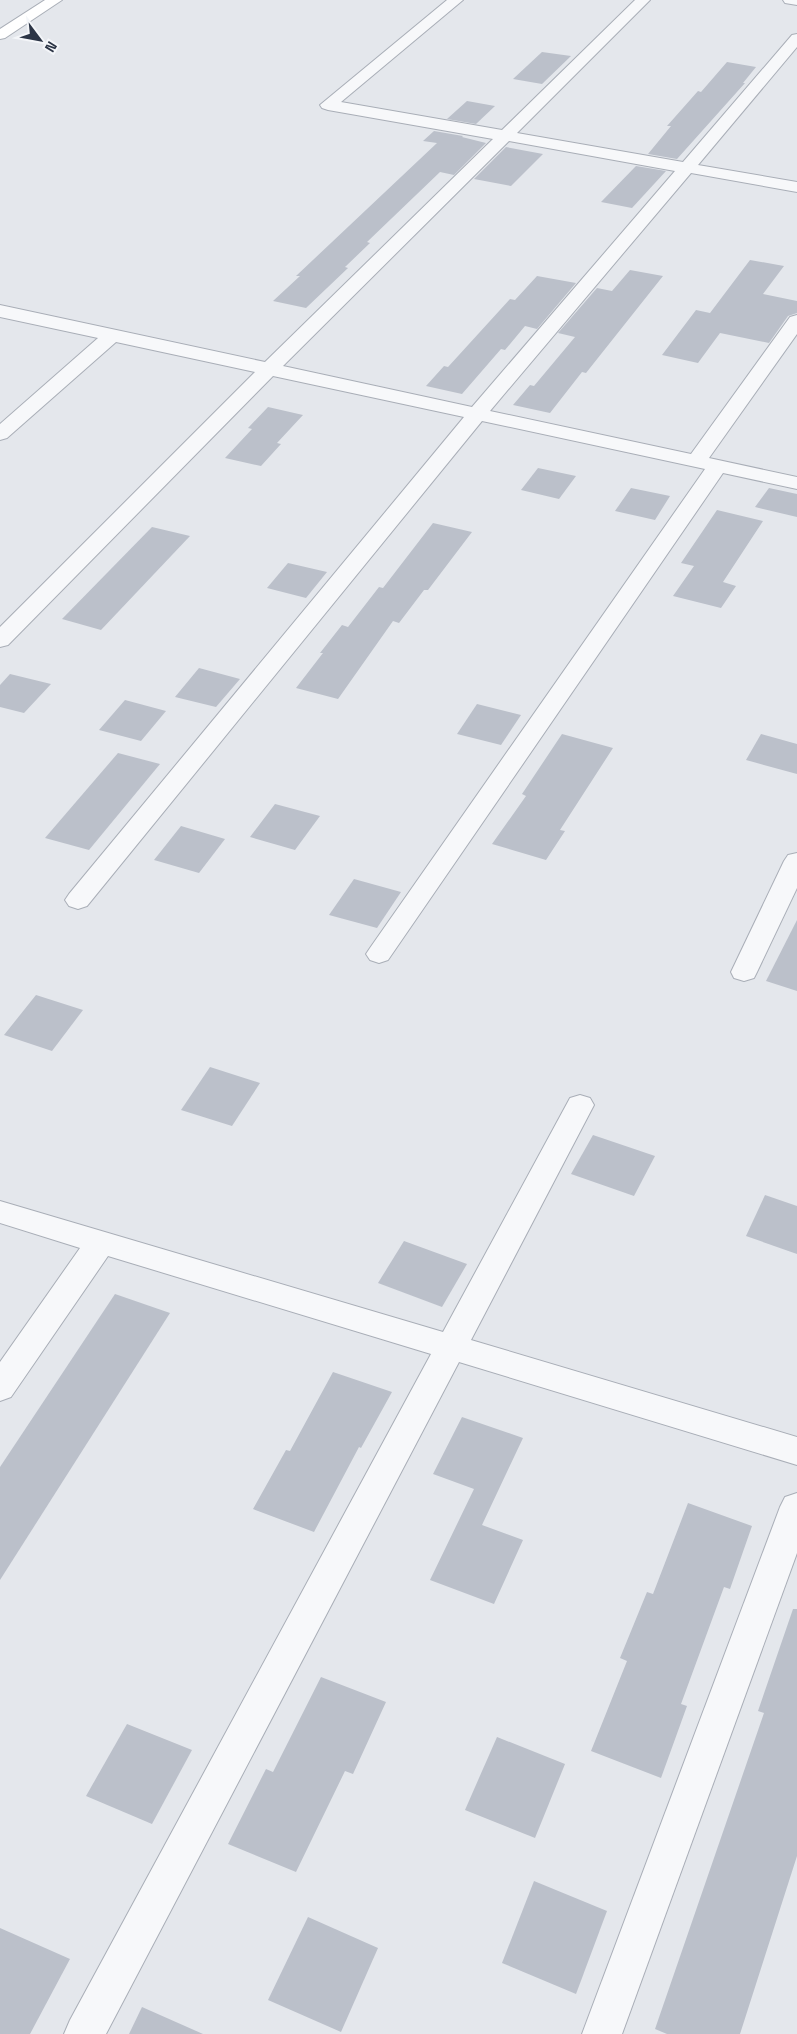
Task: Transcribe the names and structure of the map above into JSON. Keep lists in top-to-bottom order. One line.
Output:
{"north":"bottom right"}
